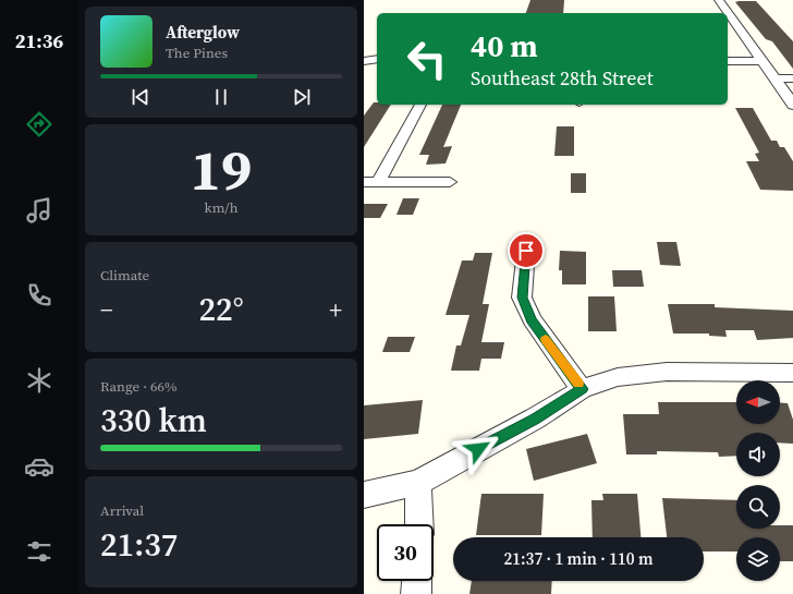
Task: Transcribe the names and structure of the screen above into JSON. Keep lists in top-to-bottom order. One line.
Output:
{"north":"left","page":{"tabs":"21:36","turn":["40 m","Southeast 28th Street"],"song":["Afterglow","The Pines"],"tile":[["19","km/h"],"Climate",["Range · 66%","330 km"],["Arrival","21:37"]],"heat":["−","22°","+"],"limit":"30","trip":"21:37 · 1 min · 110 m"}}
